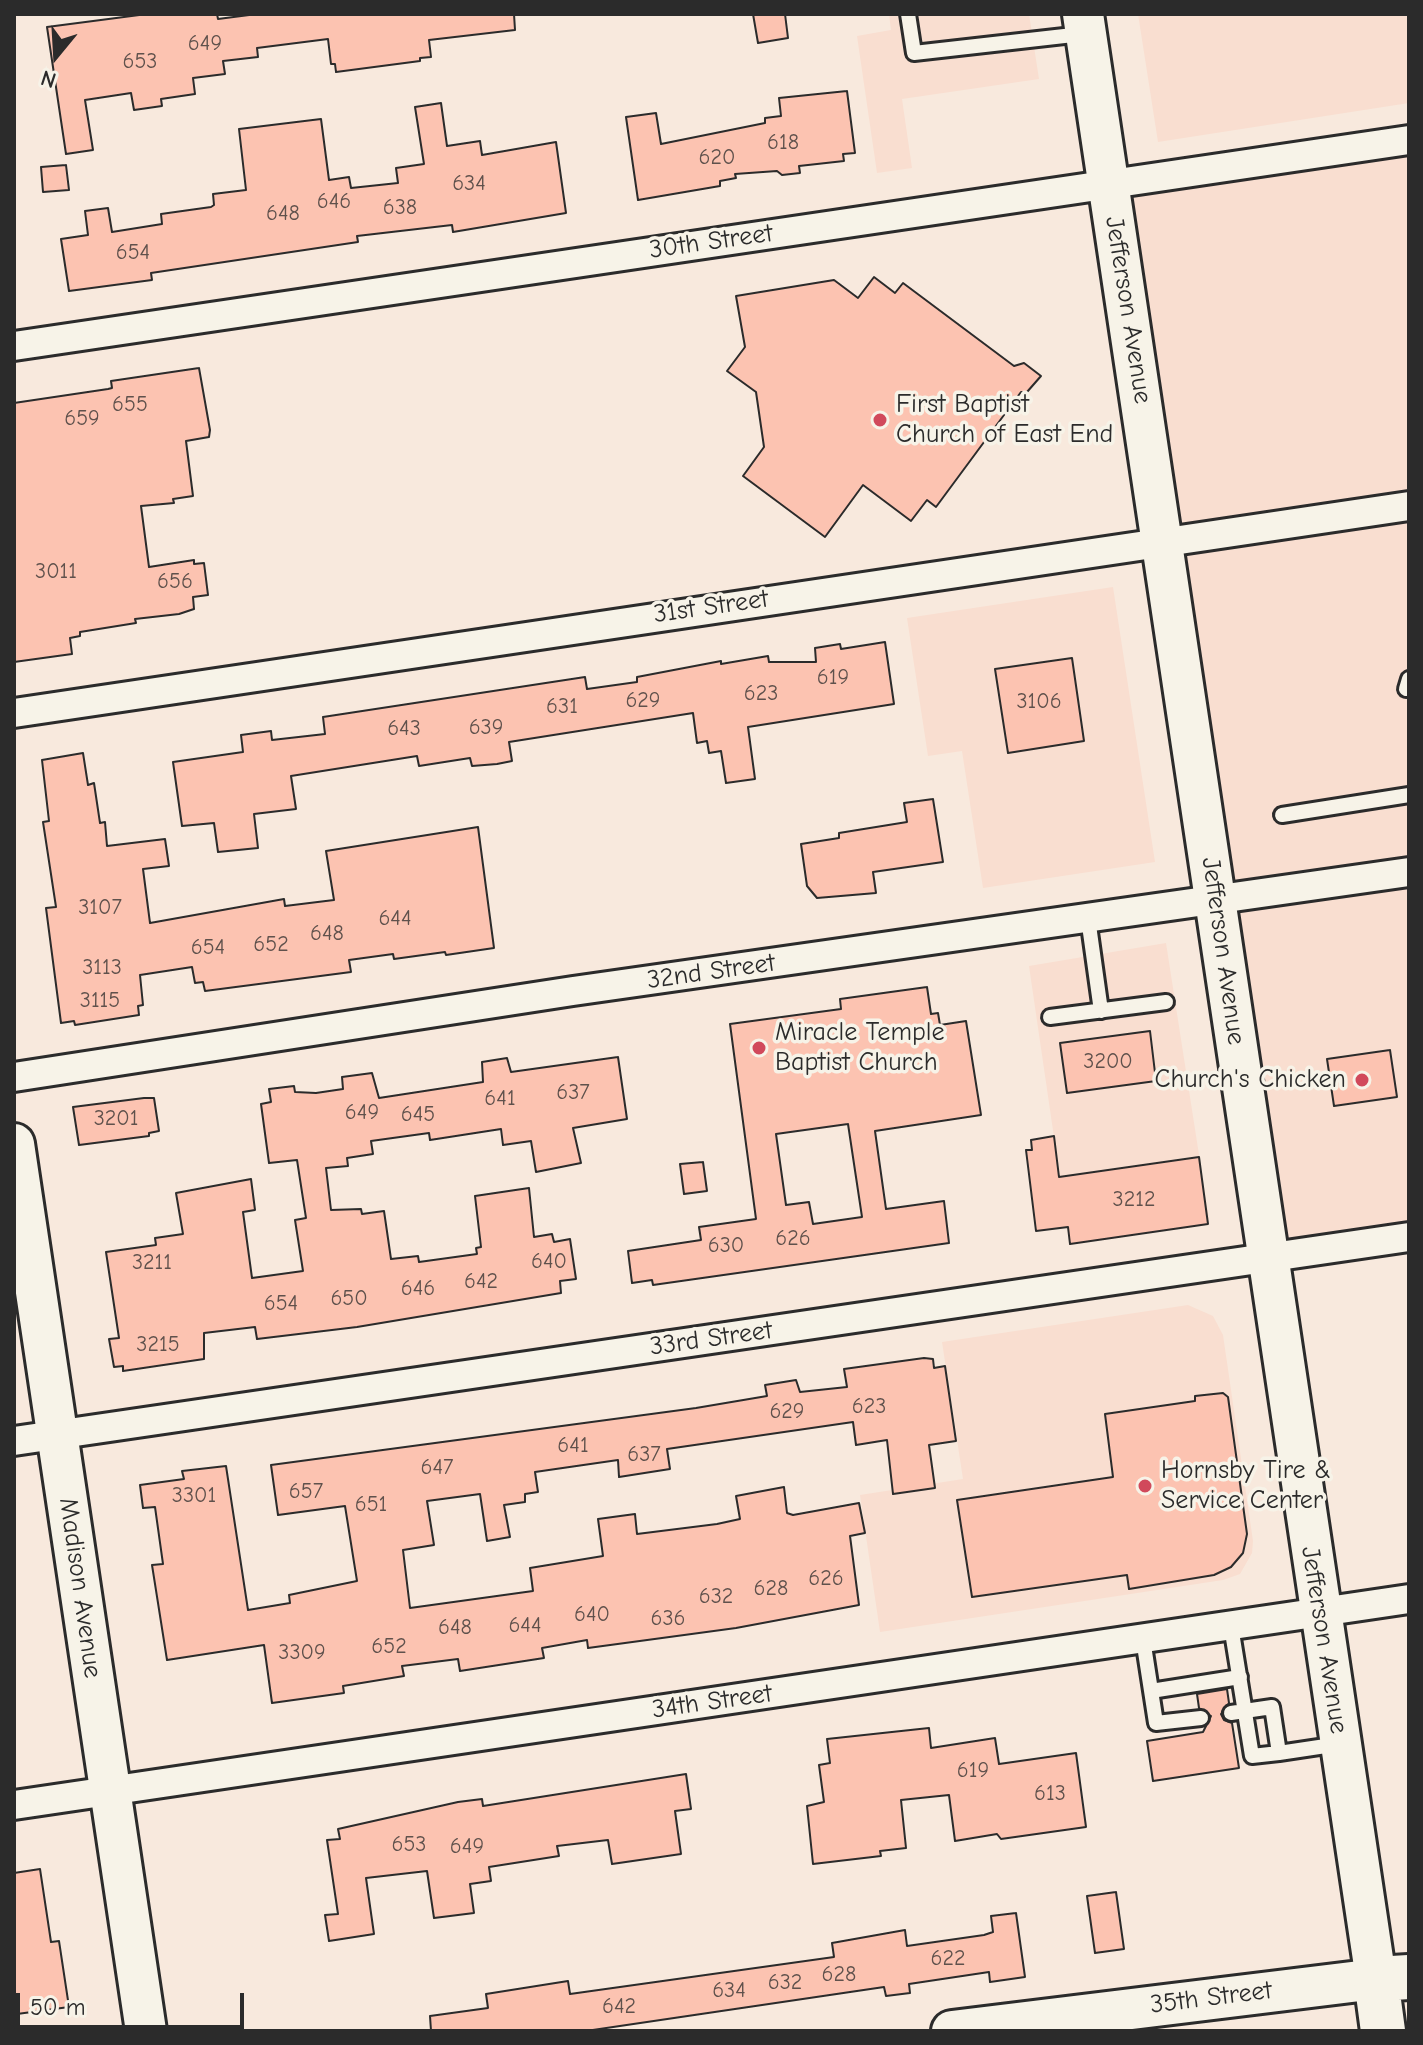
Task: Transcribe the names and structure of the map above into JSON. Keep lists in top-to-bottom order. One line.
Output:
{"streets":{"main road":["Jefferson Avenue","Madison Avenue","35th Street"],"street":["30th Street","31st Street","32nd Street","33rd Street","34th Street"]},"crossings":[["30th Street","Jefferson Avenue"],["Jefferson Avenue","31st Street"],["Jefferson Avenue","32nd Street"],["Jefferson Avenue","33rd Street"],["Jefferson Avenue","34th Street"],["Jefferson Avenue","35th Street"],["33rd Street","Madison Avenue"],["Madison Avenue","34th Street"]],"places":["First Baptist Church of East End","Miracle Temple Baptist Church","Church's Chicken","Hornsby Tire & Service Center"],"house_numbers":["649","653","618","620","634","646","638","648","654","655","659","3011","656","619","623","629","3106","631","639","643","3107","644","648","652","654","3113","3115","3200","637","641","649","645","3201","3212","626","630","640","3211","642","646","650","654","3215","623","629","641","637","647","657","3301","651","626","628","632","640","636","644","648","652","3309","619","613","653","649","622","628","632","634","642"],"scale_bar":"50 m","north":"bottom"}
